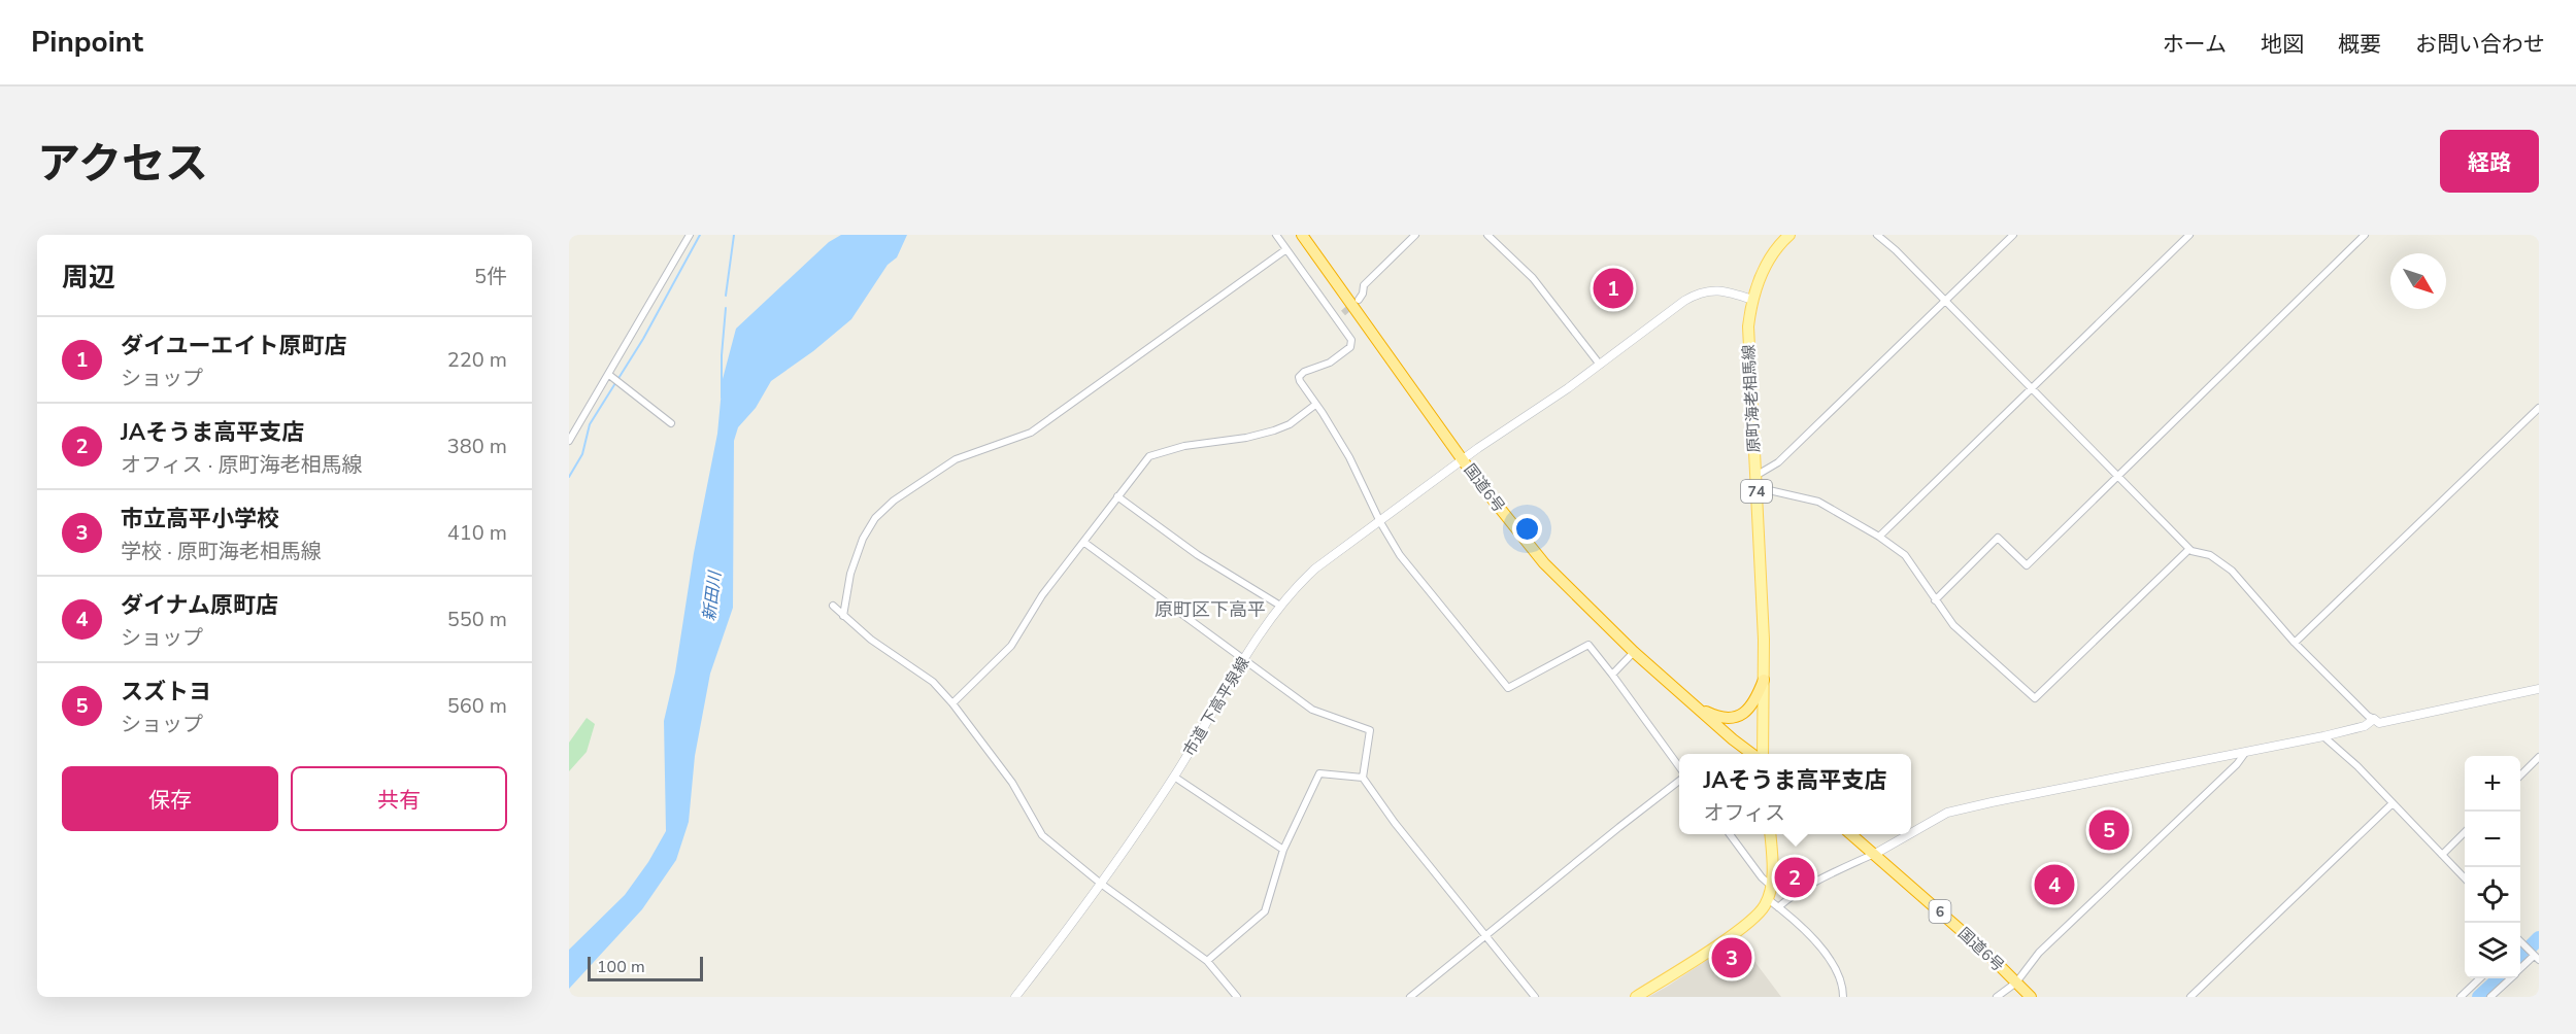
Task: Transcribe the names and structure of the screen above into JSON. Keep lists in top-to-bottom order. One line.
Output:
{"streets":{"highway":["国道6号","6"],"main road":["原町海老相馬線","74"],"street":["市道 下高平泉線"]},"crossings":[["原町海老相馬線","市道 下高平泉線"],["国道6号","市道 下高平泉線"]],"districts":["原町区下高平"],"water":["新田川"],"scale_bar":"100 m","north":"bottom right","page":{"header":"Pinpoint","nav":["ホーム","地図","概要","お問い合わせ"],"title":"アクセス","buttons":["経路",["保存","共有"]],"heading":["周辺","5件"],"pins":["1","5","2","4","3"],"list":[{"mark":"1","name":"ダイユーエイト原町店","note":"ショップ","value":"220 m"},{"mark":"2","name":"JAそうま高平支店","note":"オフィス · 原町海老相馬線","value":"380 m"},{"mark":"3","name":"市立高平小学校","note":"学校 · 原町海老相馬線","value":"410 m"},{"mark":"4","name":"ダイナム原町店","note":"ショップ","value":"550 m"},{"mark":"5","name":"スズトヨ","note":"ショップ","value":"560 m"}],"popup":["JAそうま高平支店","オフィス"],"map_buttons":["+","−"],"scale":"100 m"}}
